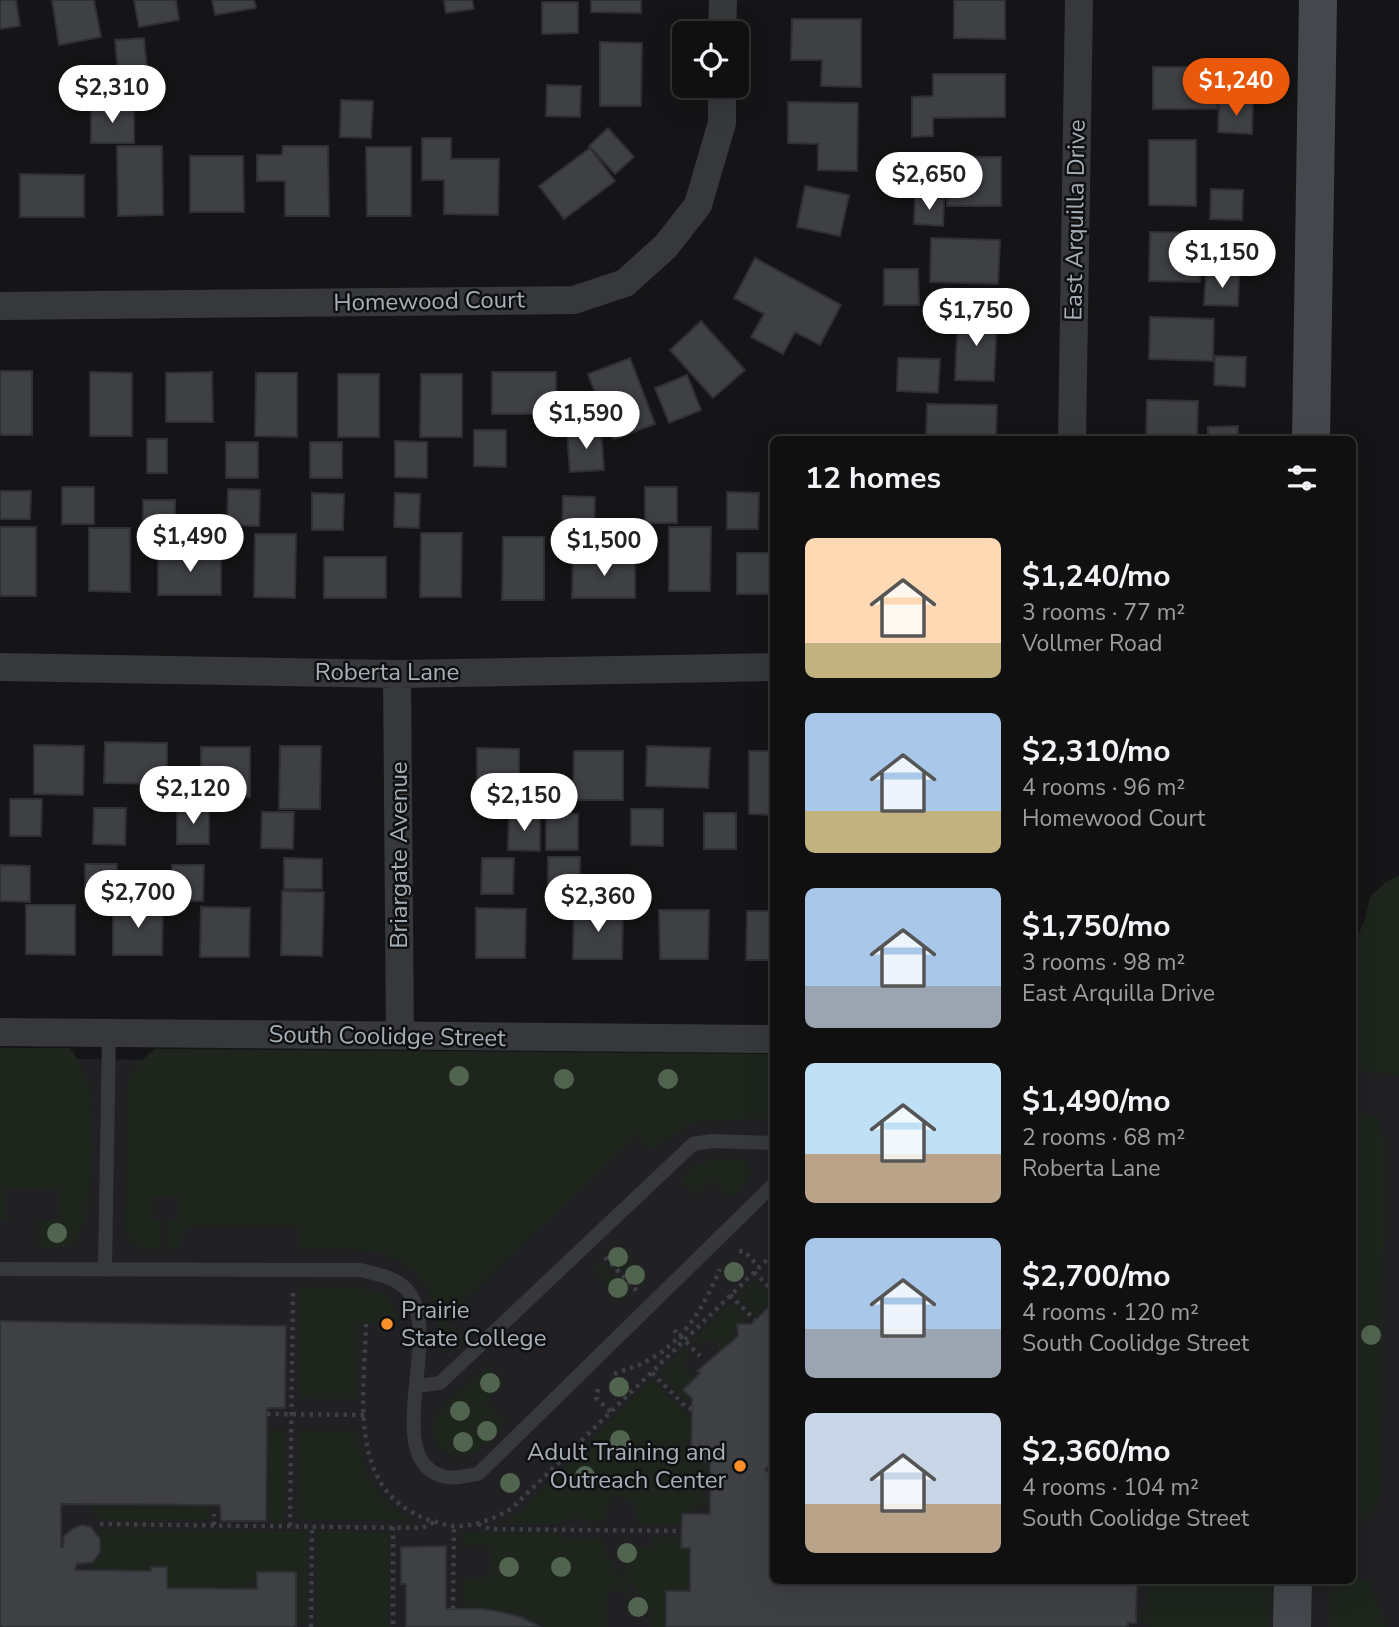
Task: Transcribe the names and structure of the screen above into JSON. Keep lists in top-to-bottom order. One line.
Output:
{"streets":{"street":["East Arquilla Drive","Homewood Court","Roberta Lane","Briargate Avenue","South Coolidge Street"]},"crossings":[["Roberta Lane","Briargate Avenue"],["Briargate Avenue","South Coolidge Street"]],"places":["Prairie State College","Adult Training and Outreach Center"],"page":{"price":["$1,240","$2,310","$2,650","$1,150","$1,750","$1,590","$1,490","$1,500","$2,120","$2,150","$2,700","$2,360"],"heading":"12 homes","list":[{"name":"$1,240/mo","note":"3 rooms · 77 m² · Vollmer Road"},{"name":"$2,310/mo","note":"4 rooms · 96 m² · Homewood Court"},{"name":"$1,750/mo","note":"3 rooms · 98 m² · East Arquilla Drive"},{"name":"$1,490/mo","note":"2 rooms · 68 m² · Roberta Lane"},{"name":"$2,700/mo","note":"4 rooms · 120 m² · South Coolidge Street"},{"name":"$2,360/mo","note":"4 rooms · 104 m² · South Coolidge Street"}]}}
